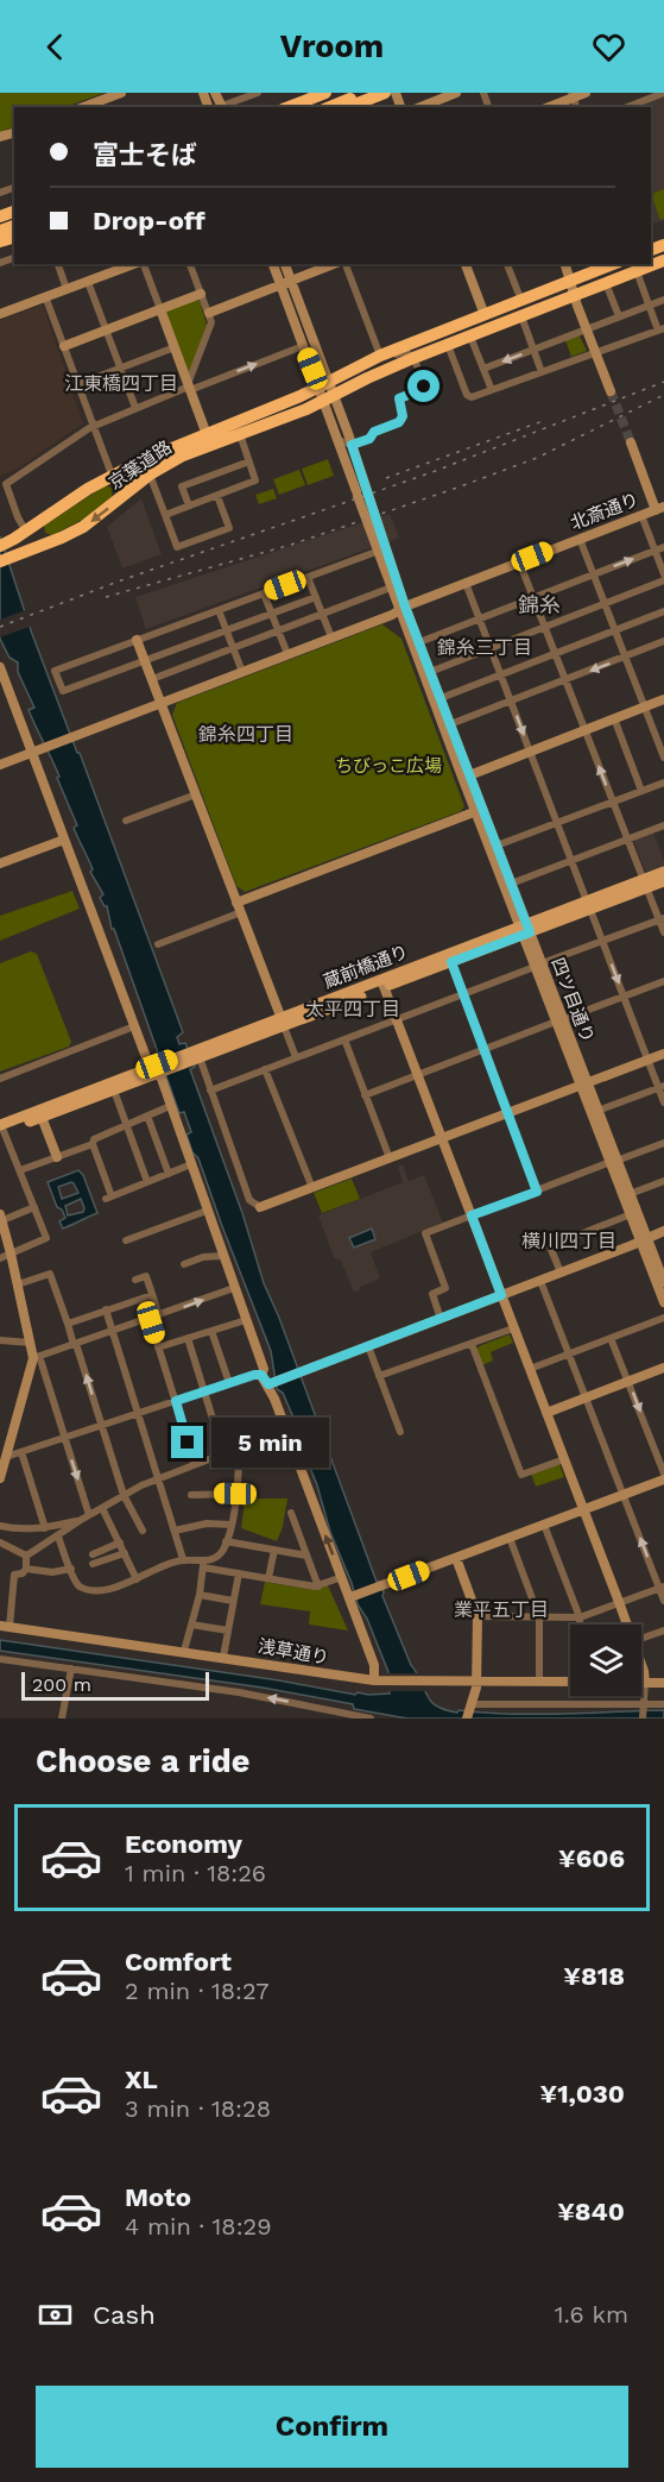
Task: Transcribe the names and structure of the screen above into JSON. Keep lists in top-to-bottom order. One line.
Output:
{"streets":{"highway":["京葉道路"],"main road":["蔵前橋通り"],"street":["北斎通り","四ツ目通り","浅草通り"]},"crossings":[["京葉道路","四ツ目通り"],["北斎通り","四ツ目通り"],["蔵前橋通り","四ツ目通り"]],"districts":["江東橋四丁目","錦糸","錦糸三丁目","錦糸四丁目","太平四丁目","横川四丁目","業平五丁目"],"parks":["ちびっこ広場"],"scale_bar":"200 m","page":{"header":"Vroom","banner":["富士そば","Drop-off"],"bubble":"5 min","scale":"200 m","heading":"Choose a ride","list":[{"name":"Economy","note":"1 min · 18:26","value":"¥606"},{"name":"Comfort","note":"2 min · 18:27","value":"¥818"},{"name":"XL","note":"3 min · 18:28","value":"¥1,030"},{"name":"Moto","note":"4 min · 18:29","value":"¥840"}],"pay":["Cash","1.6 km"],"buttons":"Confirm"}}
